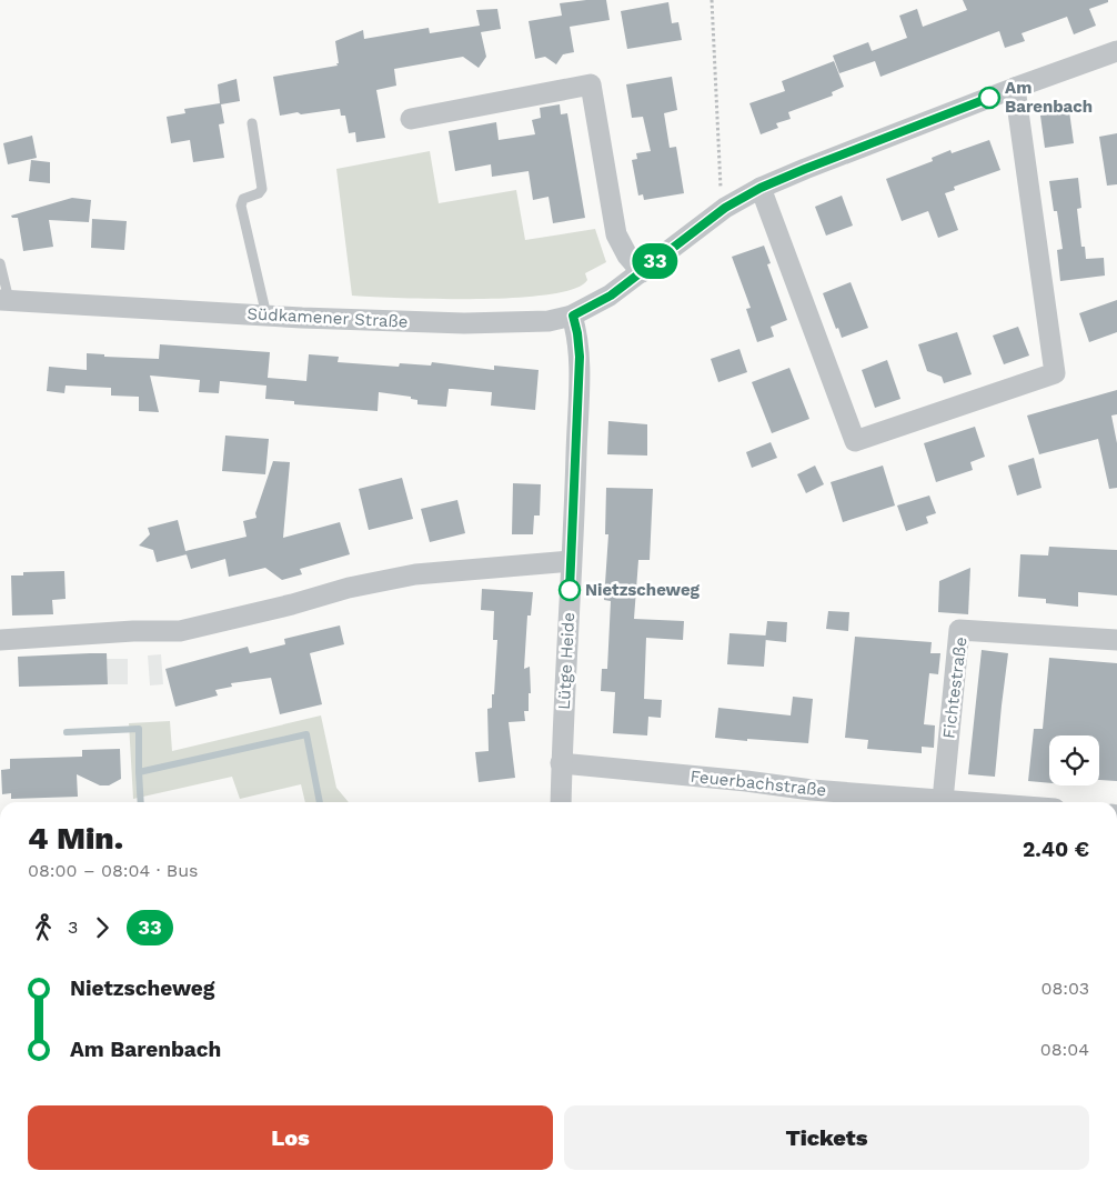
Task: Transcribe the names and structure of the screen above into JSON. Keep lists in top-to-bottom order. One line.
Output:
{"streets":{"street":["Südkamener Straße","Lütge Heide","Fichtestraße","Feuerbachstraße"]},"crossings":[["Südkamener Straße","Lütge Heide"],["Lütge Heide","Feuerbachstraße"],["Fichtestraße","Feuerbachstraße"]],"places":["Am Barenbach","Nietzscheweg"],"lines":["bus line 33"],"page":{"on_map":"33","heading":["4 Min.","08:00 – 08:04 · Bus","2.40 €"],"legs":["3","33"],"list":[{"name":"Nietzscheweg","value":"08:03"},{"name":"Am Barenbach","value":"08:04"}],"buttons":["Los","Tickets"]}}
